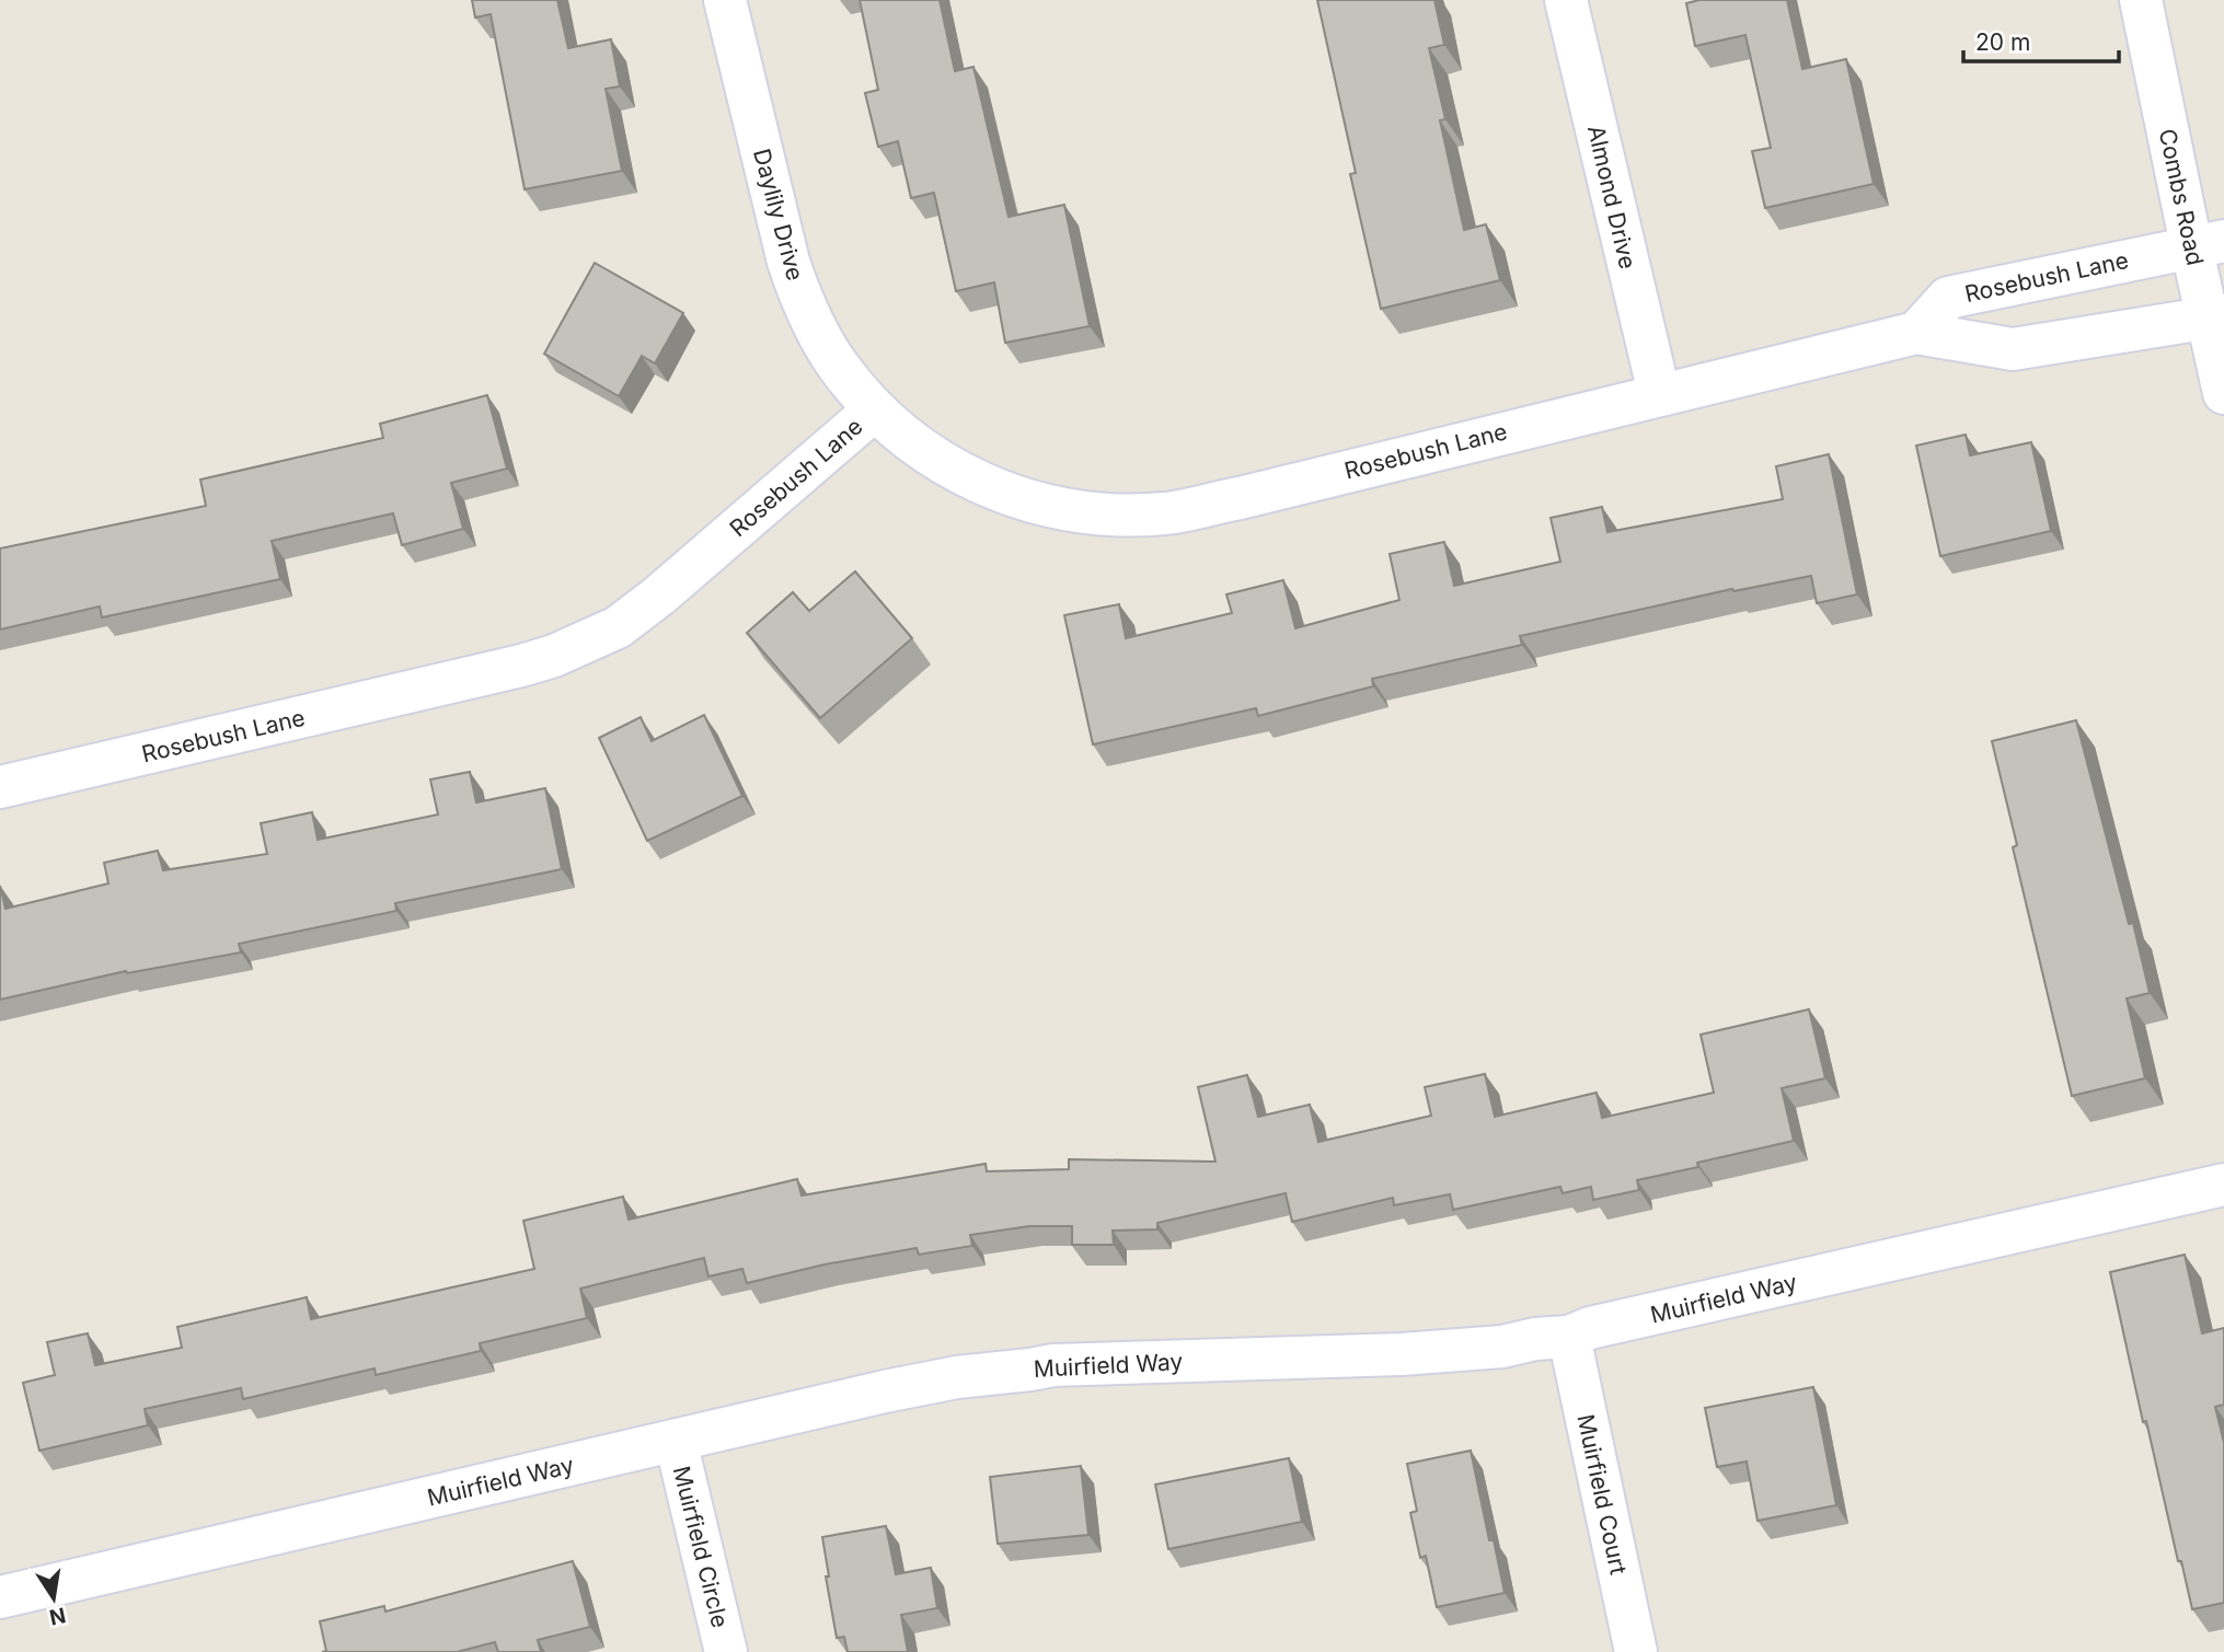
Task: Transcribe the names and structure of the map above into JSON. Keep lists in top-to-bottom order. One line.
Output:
{"streets":{"street":["Almond Drive","Combs Road","Daylily Drive","Rosebush Lane","Muirfield Way","Muirfield Court","Muirfield Circle"]},"crossings":[["Almond Drive","Rosebush Lane"],["Combs Road","Rosebush Lane"],["Daylily Drive","Rosebush Lane"],["Muirfield Way","Muirfield Court"],["Muirfield Way","Muirfield Circle"]],"scale_bar":"20 m","north":"bottom"}
